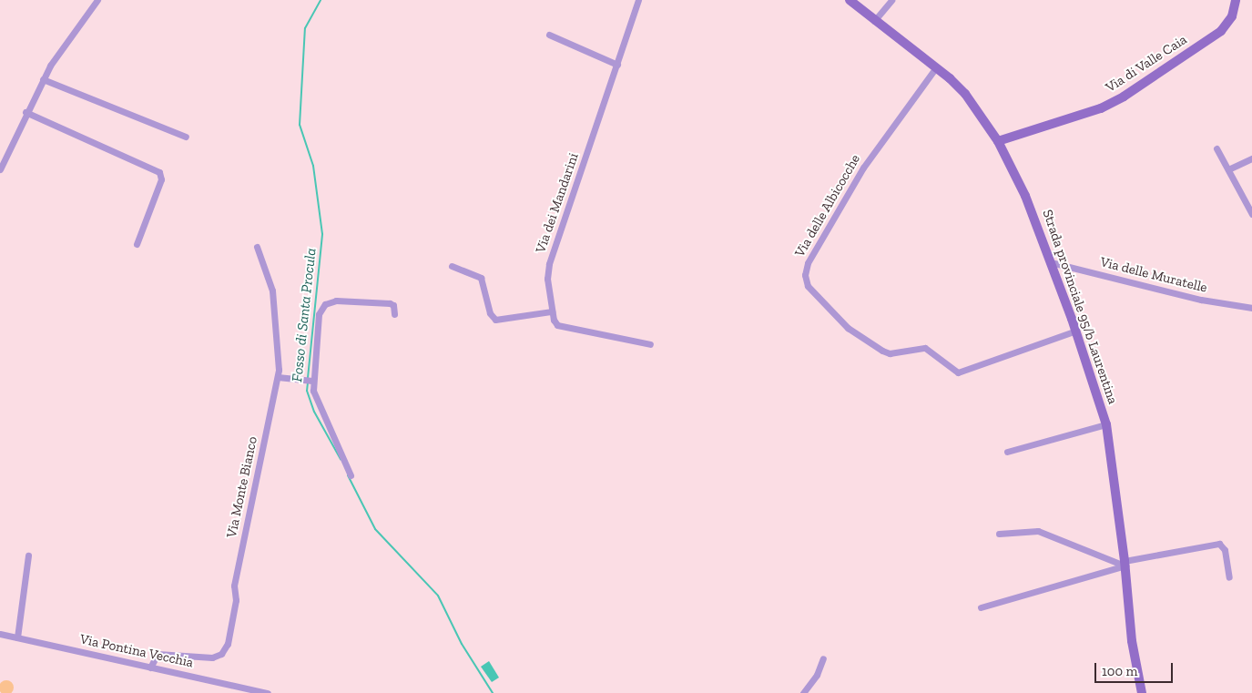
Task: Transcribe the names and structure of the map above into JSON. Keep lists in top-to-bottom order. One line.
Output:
{"streets":{"main road":["Via di Valle Caia","Strada provinciale 95/b Laurentina"],"street":["Via dei Mandarini","Via delle Albicocche","Via delle Muratelle","Via Monte Bianco","Via Pontina Vecchia"]},"crossings":[["Via di Valle Caia","Strada provinciale 95/b Laurentina"],["Via delle Albicocche","Strada provinciale 95/b Laurentina"],["Via delle Muratelle","Strada provinciale 95/b Laurentina"],["Via Monte Bianco","Via Pontina Vecchia"]],"water":["Fosso di Santa Procula"],"scale_bar":"100 m"}
